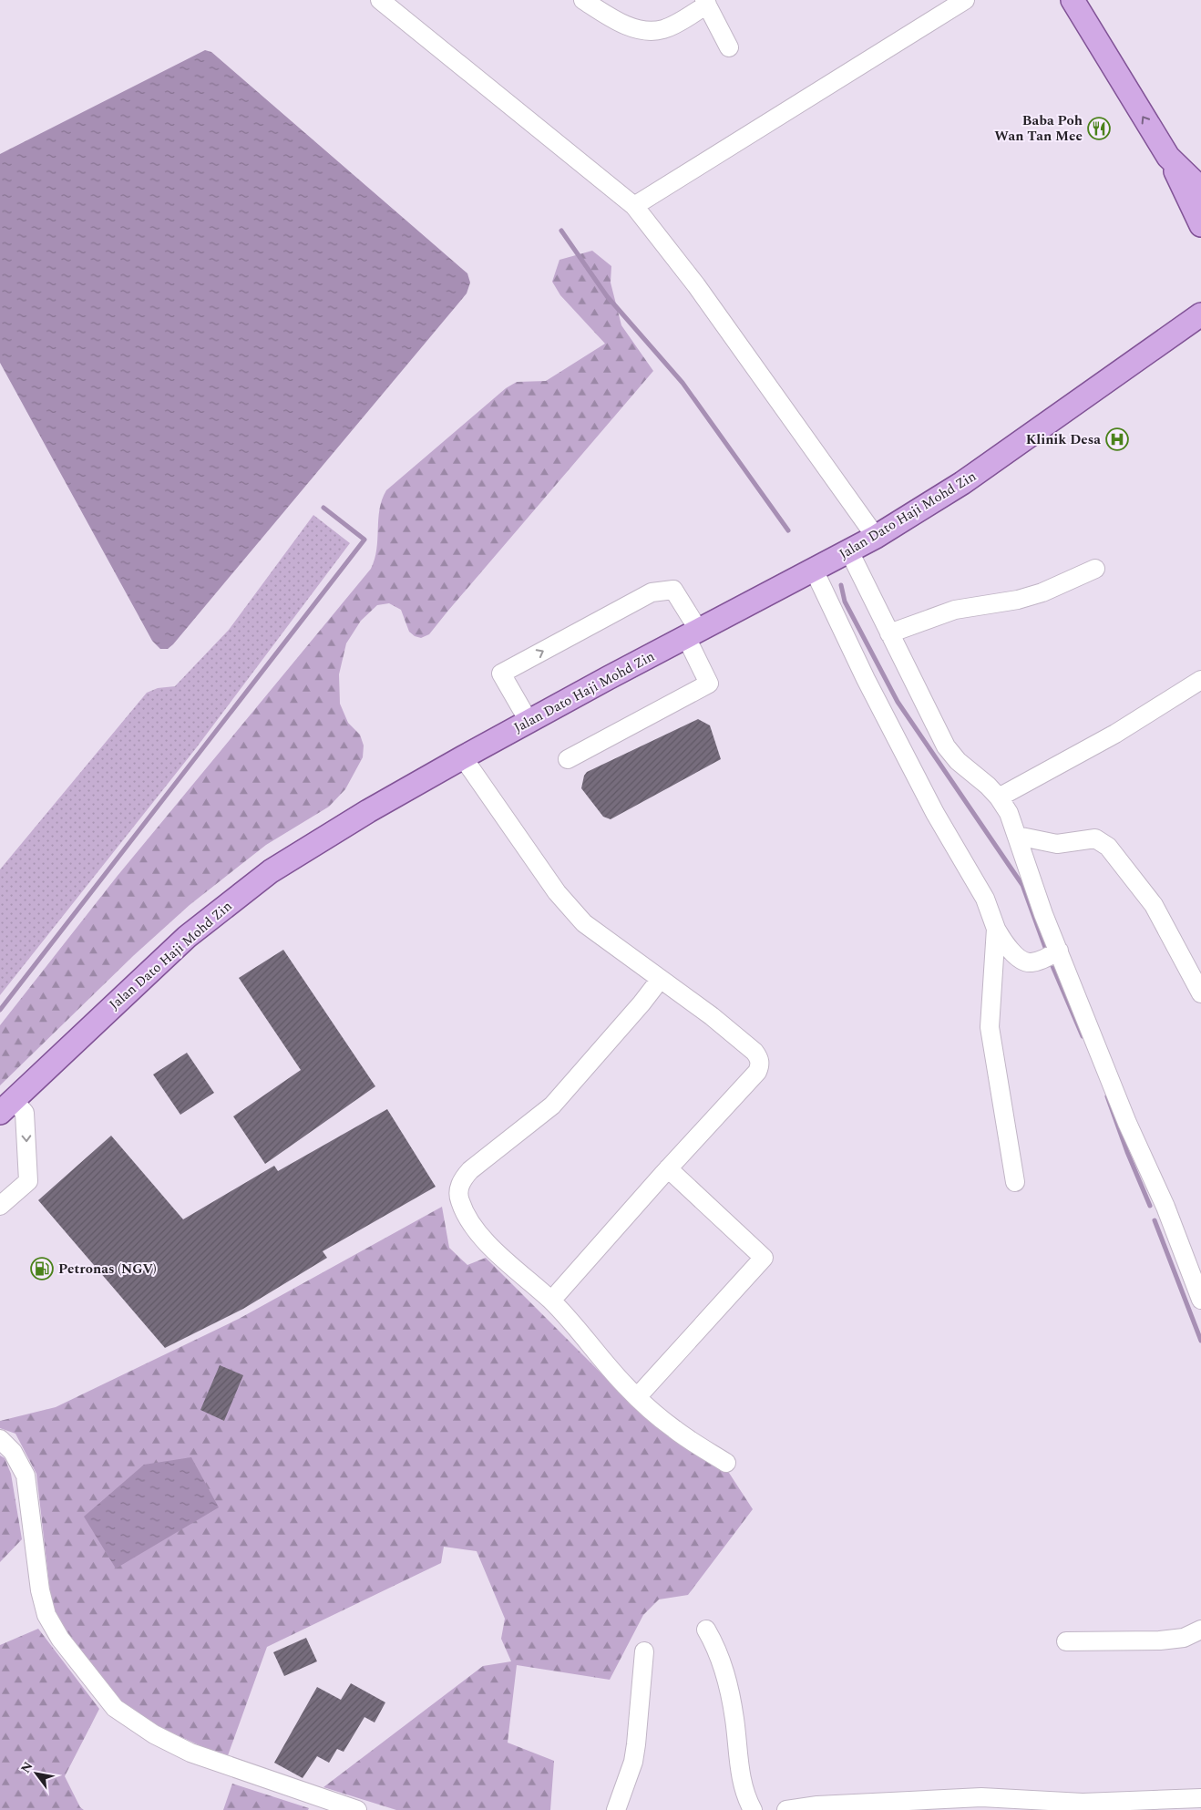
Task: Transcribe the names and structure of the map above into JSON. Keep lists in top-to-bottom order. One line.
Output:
{"streets":{"main road":["Jalan Dato Haji Mohd Zin"]},"places":{"restaurant":["Baba Poh Wan Tan Mee"],"hospital":["Klinik Desa"],"fuel station":["Petronas (NGV)"]},"north":"top left"}
